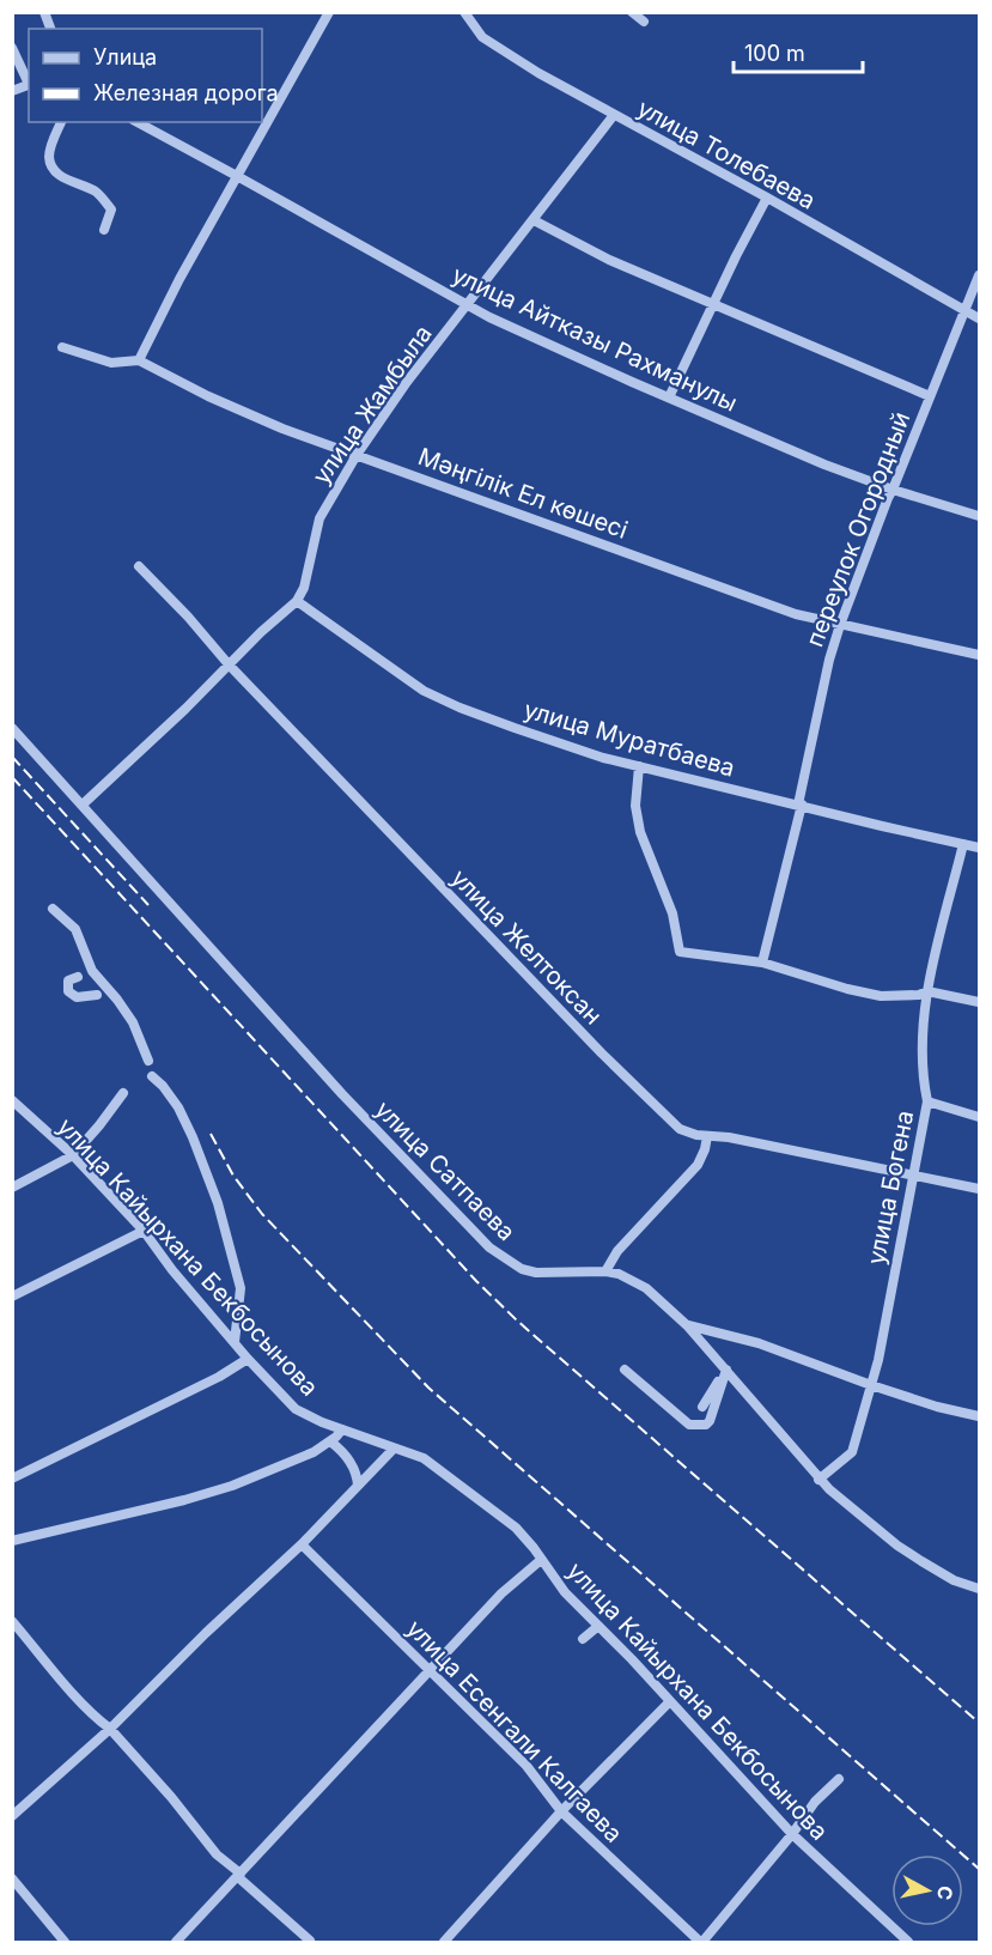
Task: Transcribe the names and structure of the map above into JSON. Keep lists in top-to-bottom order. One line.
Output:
{"streets":{"street":["улица Толебаева","улица Айтказы Рахманулы","улица Жамбыла","Мәңгілік Ел көшесі","переулок Огородный","улица Муратбаева","улица Желтоксан","улица Сатпаева","улица Богена","улица Кайырхана Бекбосынова","улица Есенгали Калгаева"]},"crossings":[["улица Толебаева","улица Жамбыла"],["улица Толебаева","переулок Огородный"],["улица Айтказы Рахманулы","улица Жамбыла"],["улица Айтказы Рахманулы","переулок Огородный"],["улица Жамбыла","Мәңгілік Ел көшесі"],["улица Жамбыла","улица Муратбаева"],["улица Жамбыла","улица Желтоксан"],["улица Жамбыла","улица Сатпаева"],["Мәңгілік Ел көшесі","переулок Огородный"],["переулок Огородный","улица Муратбаева"],["улица Муратбаева","улица Богена"],["улица Желтоксан","улица Богена"],["улица Сатпаева","улица Богена"]],"legend":["Улица","Железная дорога"],"scale_bar":"100 m","north":"right"}
